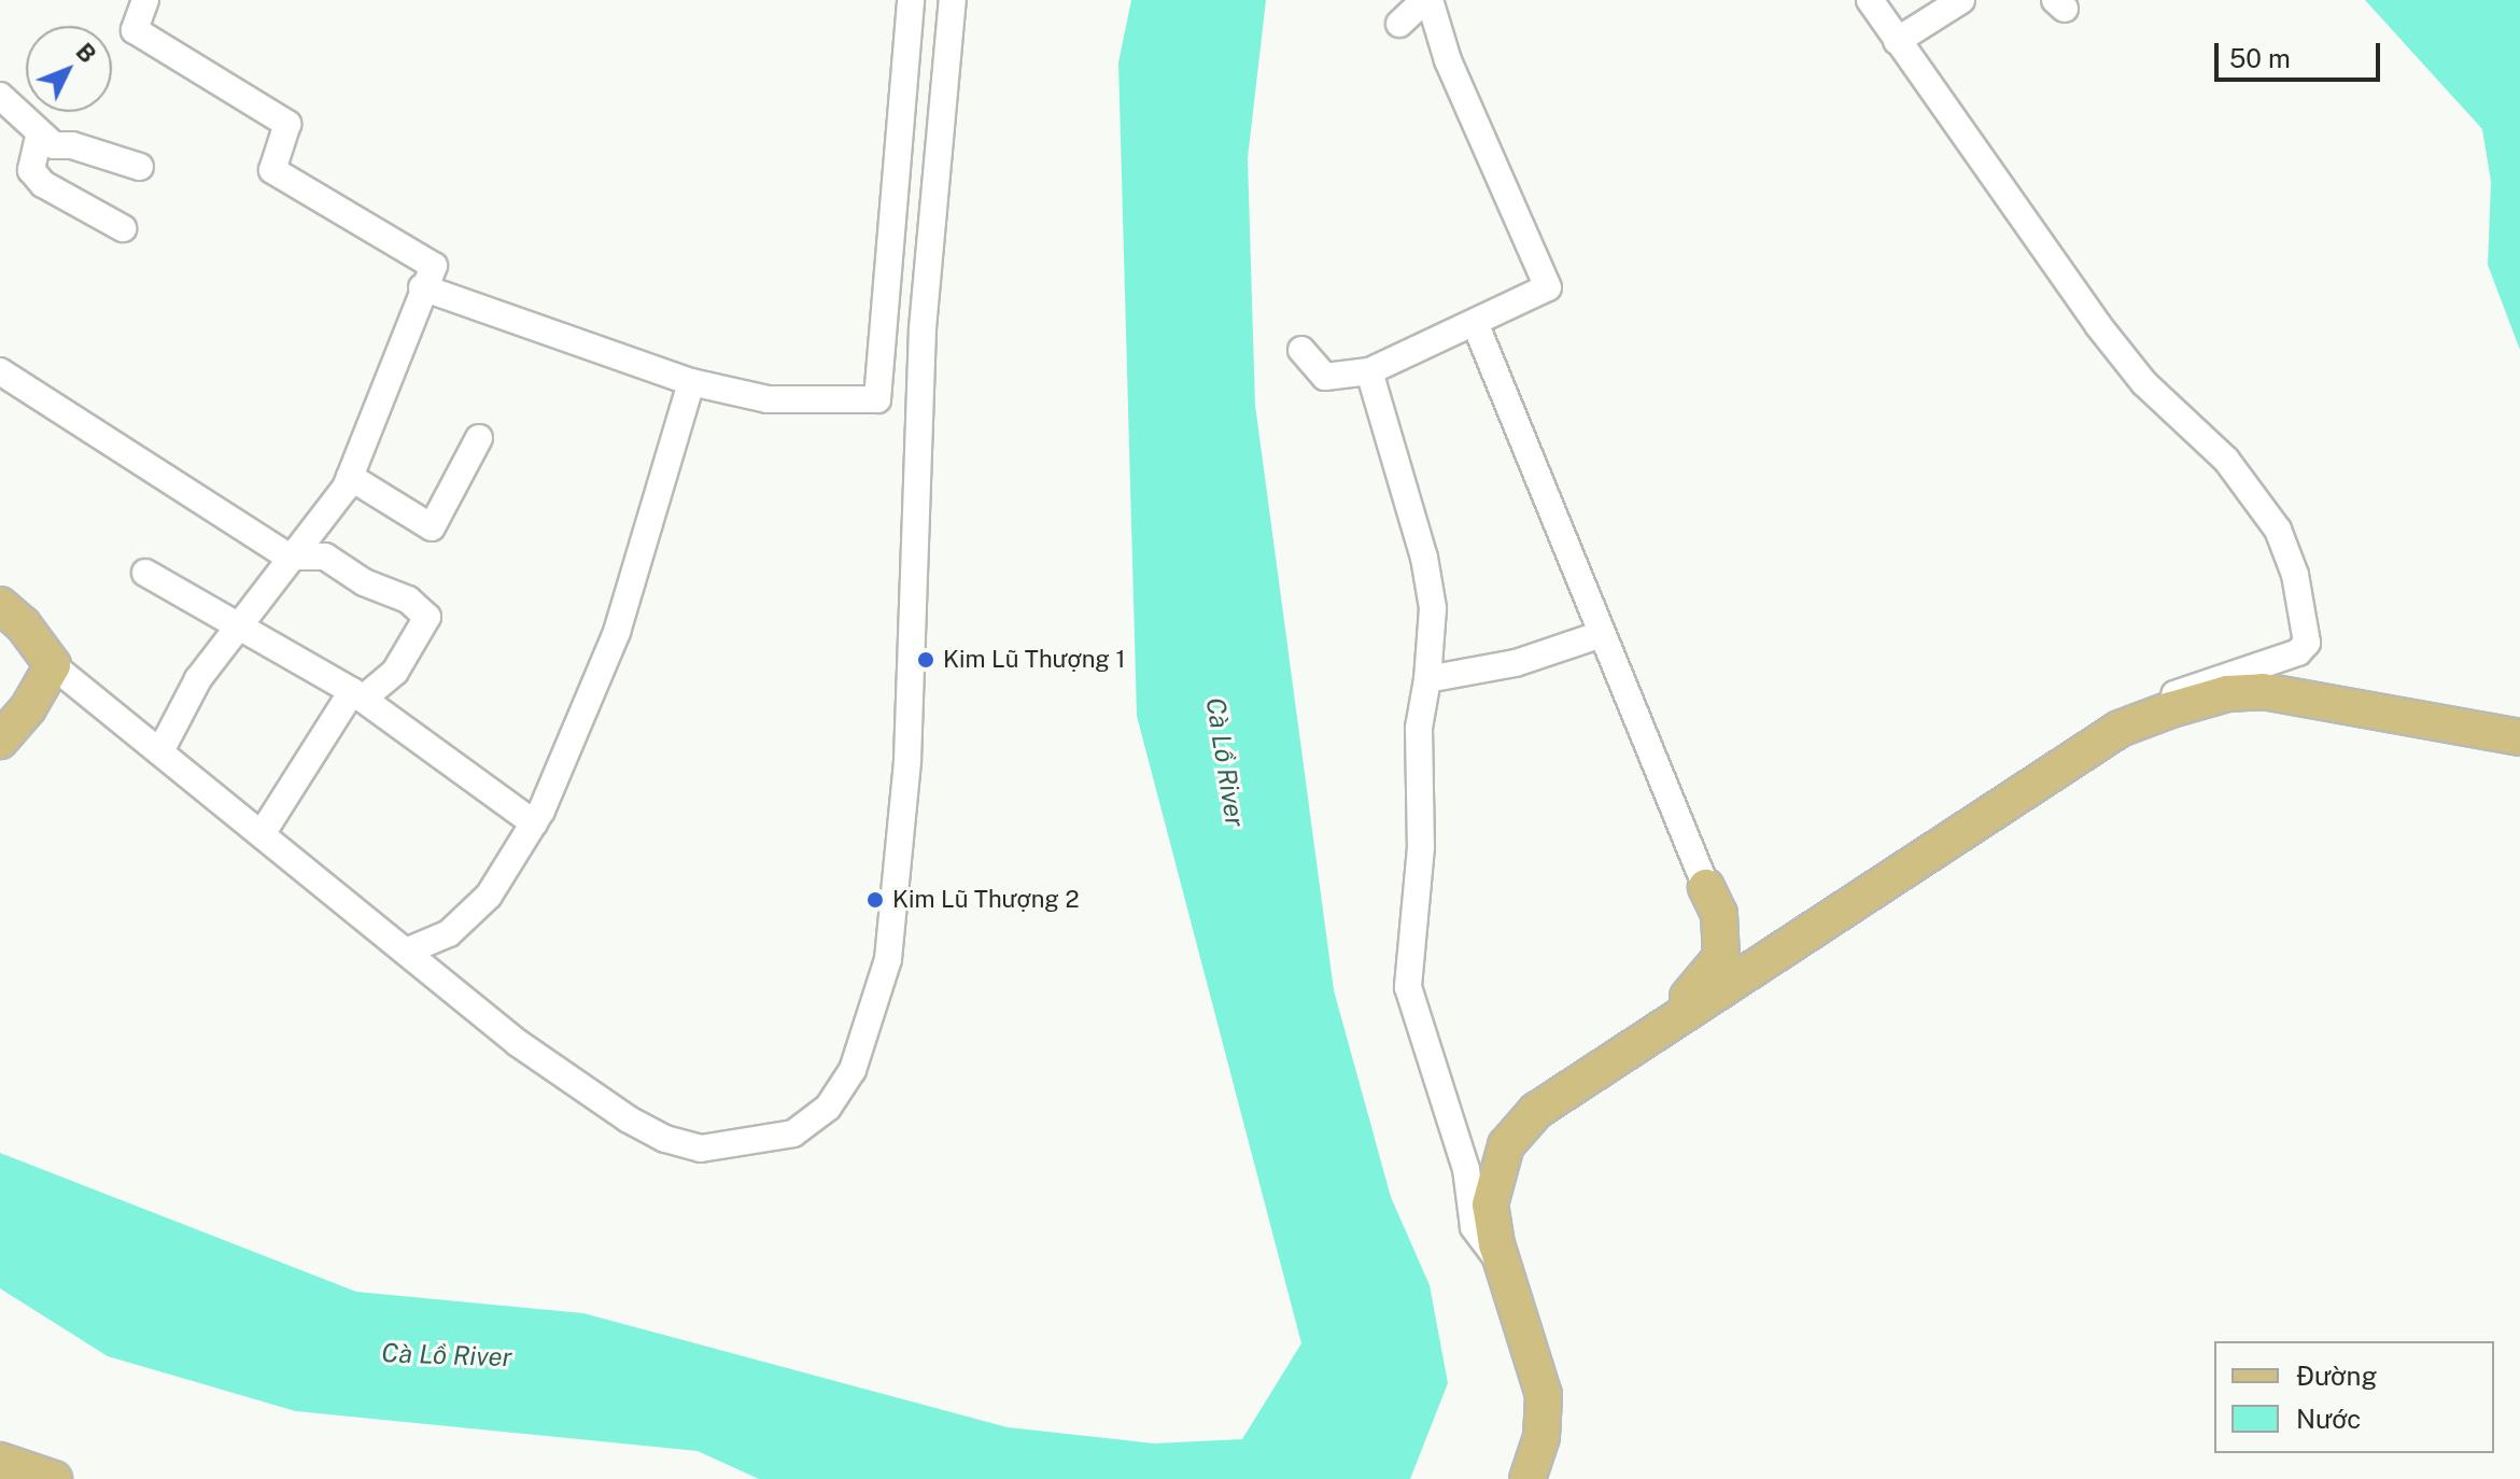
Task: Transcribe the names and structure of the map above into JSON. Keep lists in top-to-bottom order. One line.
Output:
{"water":["Cà Lồ River"],"places":["Kim Lũ Thượng 1","Kim Lũ Thượng 2"],"legend":["Đường","Nước"],"scale_bar":"50 m","north":"top right"}
